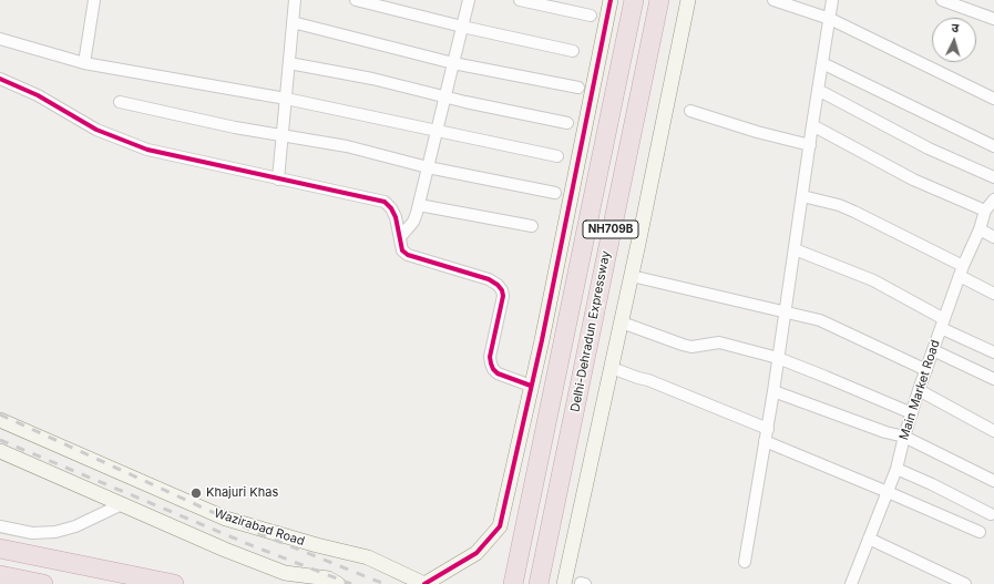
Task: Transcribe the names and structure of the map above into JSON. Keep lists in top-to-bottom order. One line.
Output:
{"streets":{"highway":["NH709B","Delhi-Dehradun Expressway"],"street":["Main Market Road","Wazirabad Road"]},"places":["Khajuri Khas"],"north":"top"}
